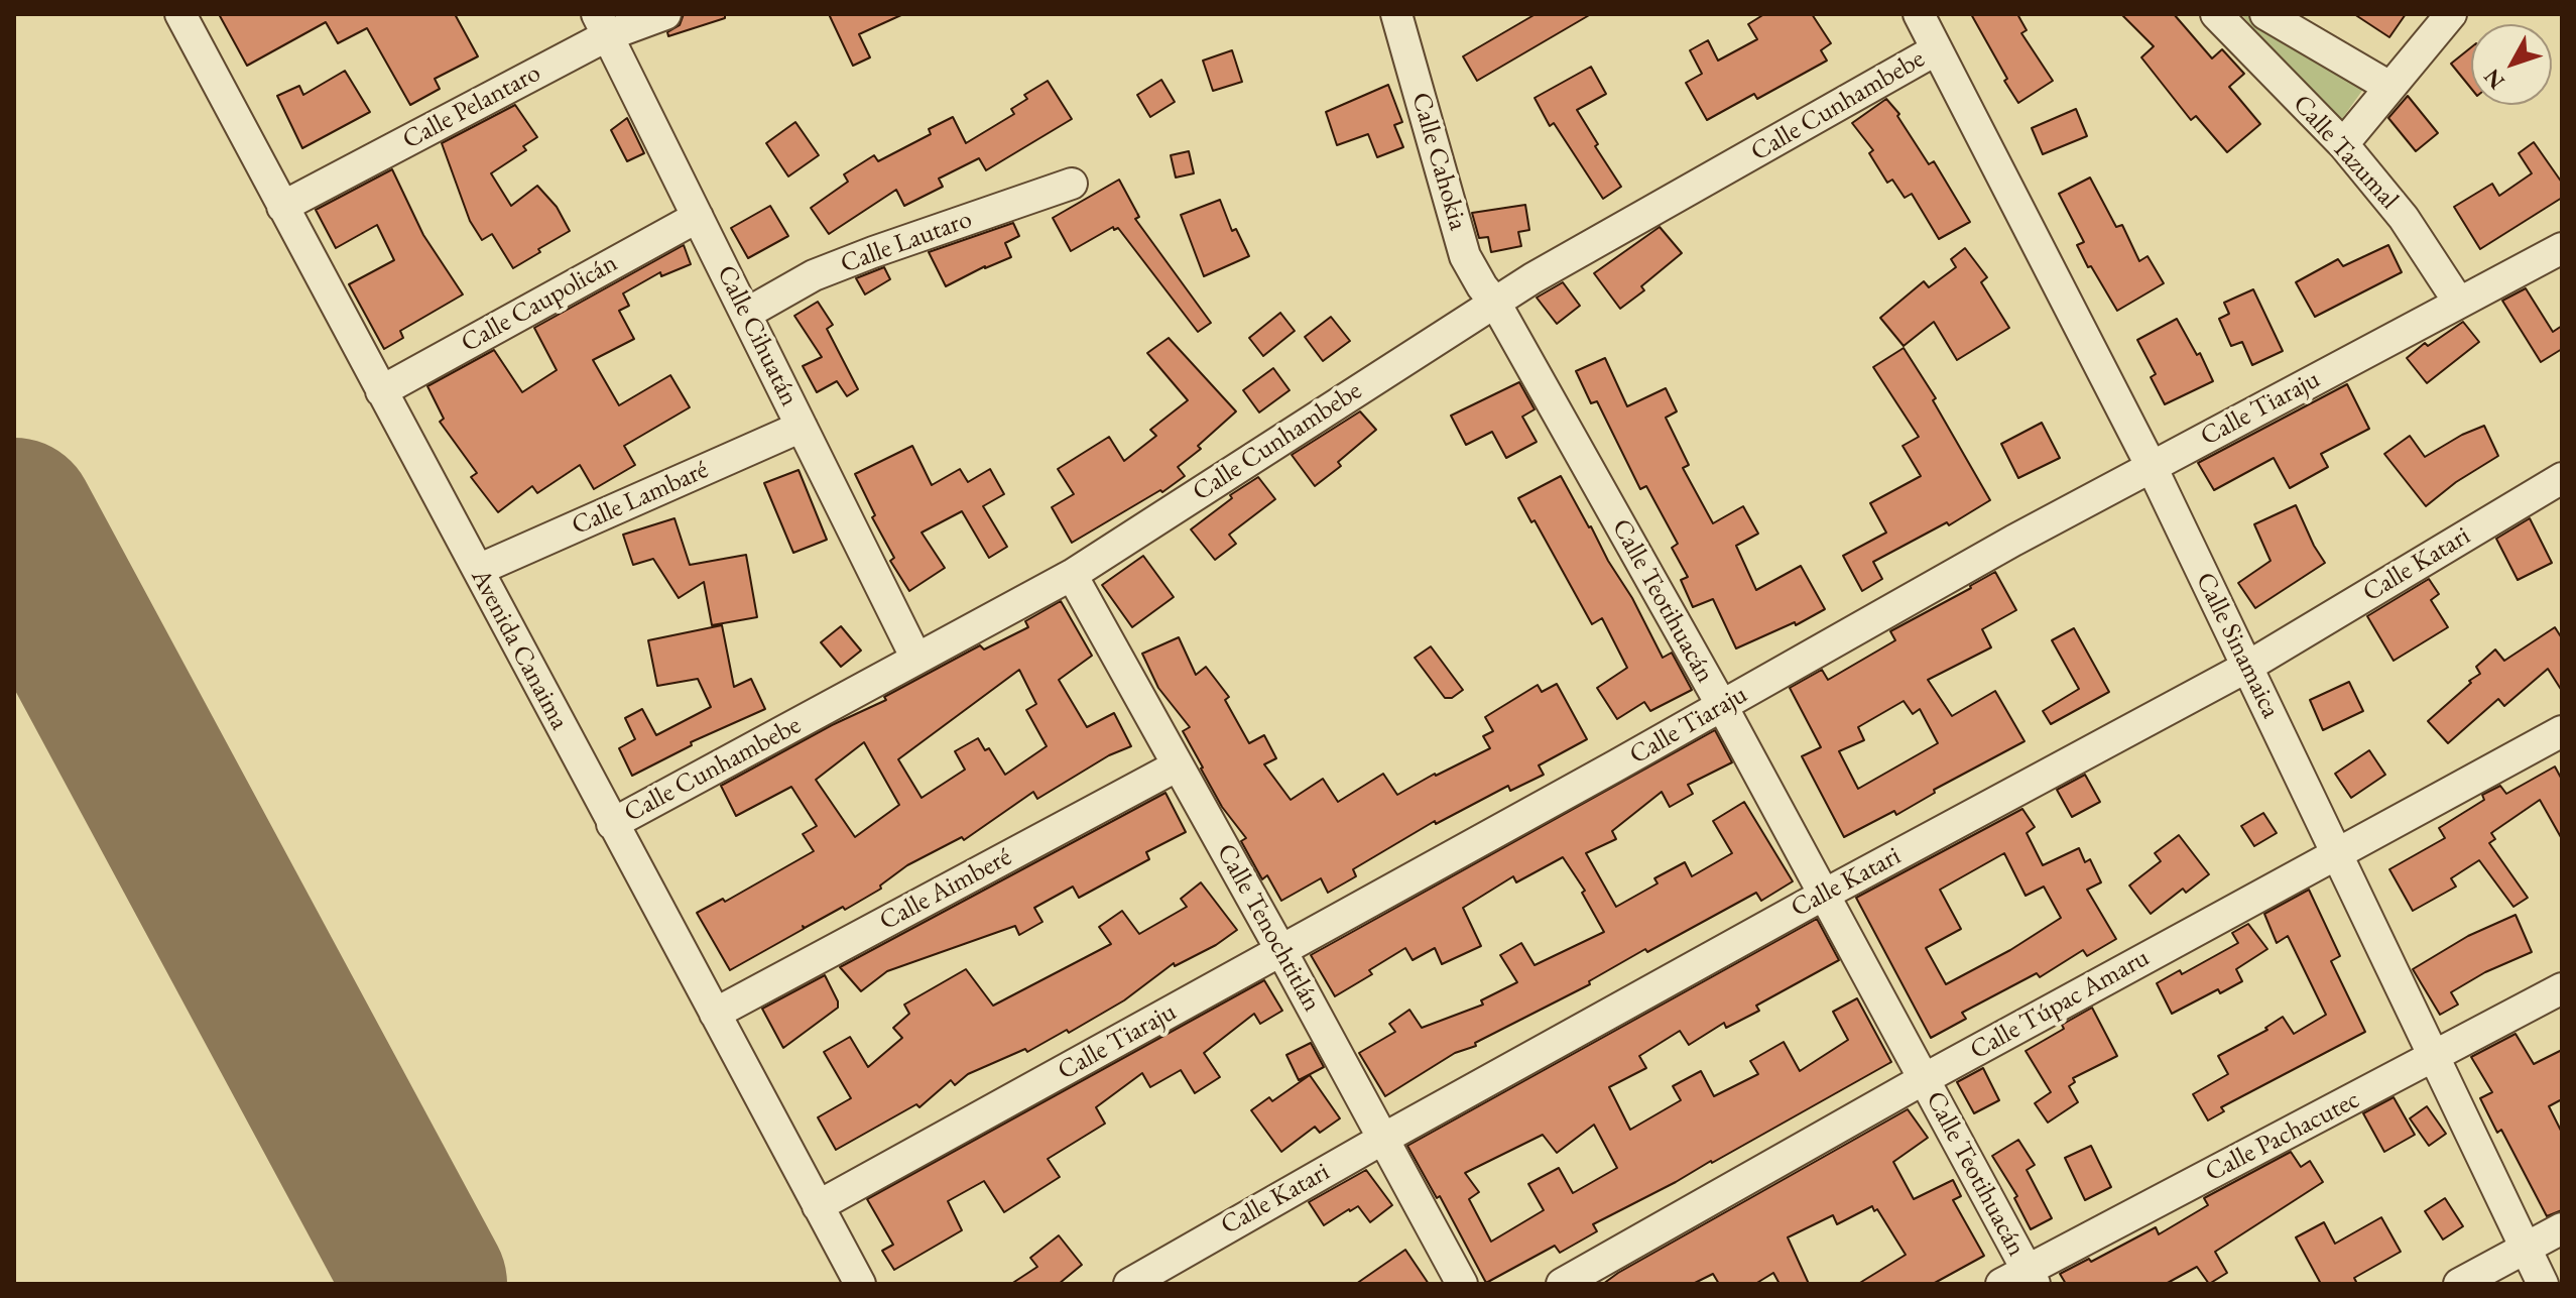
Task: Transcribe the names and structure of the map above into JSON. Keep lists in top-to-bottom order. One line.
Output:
{"streets":{"street":["Calle Cunhambebe","Calle Pelantaro","Calle Tazumal","Calle Cahokia","Calle Lautaro","Calle Caupolicán","Calle Cihuatán","Calle Tiaraju","Calle Lambaré","Calle Katari","Calle Teotihuacán","Calle Sinamaica","Avenida Canaima","Calle Aimberé","Calle Tenochtitlán","Calle Túpac Amaru","Calle Pachacutec"]},"crossings":[["Calle Cunhambebe","Calle Cahokia"],["Calle Cunhambebe","Calle Cihuatán"],["Calle Cunhambebe","Calle Teotihuacán"],["Calle Cunhambebe","Calle Sinamaica"],["Calle Cunhambebe","Avenida Canaima"],["Calle Cunhambebe","Calle Tenochtitlán"],["Calle Pelantaro","Calle Cihuatán"],["Calle Pelantaro","Avenida Canaima"],["Calle Tazumal","Calle Tiaraju"],["Calle Cahokia","Calle Teotihuacán"],["Calle Lautaro","Calle Cihuatán"],["Calle Caupolicán","Calle Cihuatán"],["Calle Caupolicán","Avenida Canaima"],["Calle Cihuatán","Calle Lambaré"],["Calle Tiaraju","Calle Teotihuacán"],["Calle Tiaraju","Calle Sinamaica"],["Calle Tiaraju","Avenida Canaima"],["Calle Tiaraju","Calle Tenochtitlán"],["Calle Lambaré","Avenida Canaima"],["Calle Katari","Calle Teotihuacán"],["Calle Katari","Calle Sinamaica"],["Calle Katari","Calle Tenochtitlán"],["Calle Teotihuacán","Calle Túpac Amaru"],["Calle Teotihuacán","Calle Pachacutec"],["Calle Sinamaica","Calle Túpac Amaru"],["Calle Sinamaica","Calle Pachacutec"],["Avenida Canaima","Calle Aimberé"],["Calle Aimberé","Calle Tenochtitlán"]],"north":"bottom left"}
